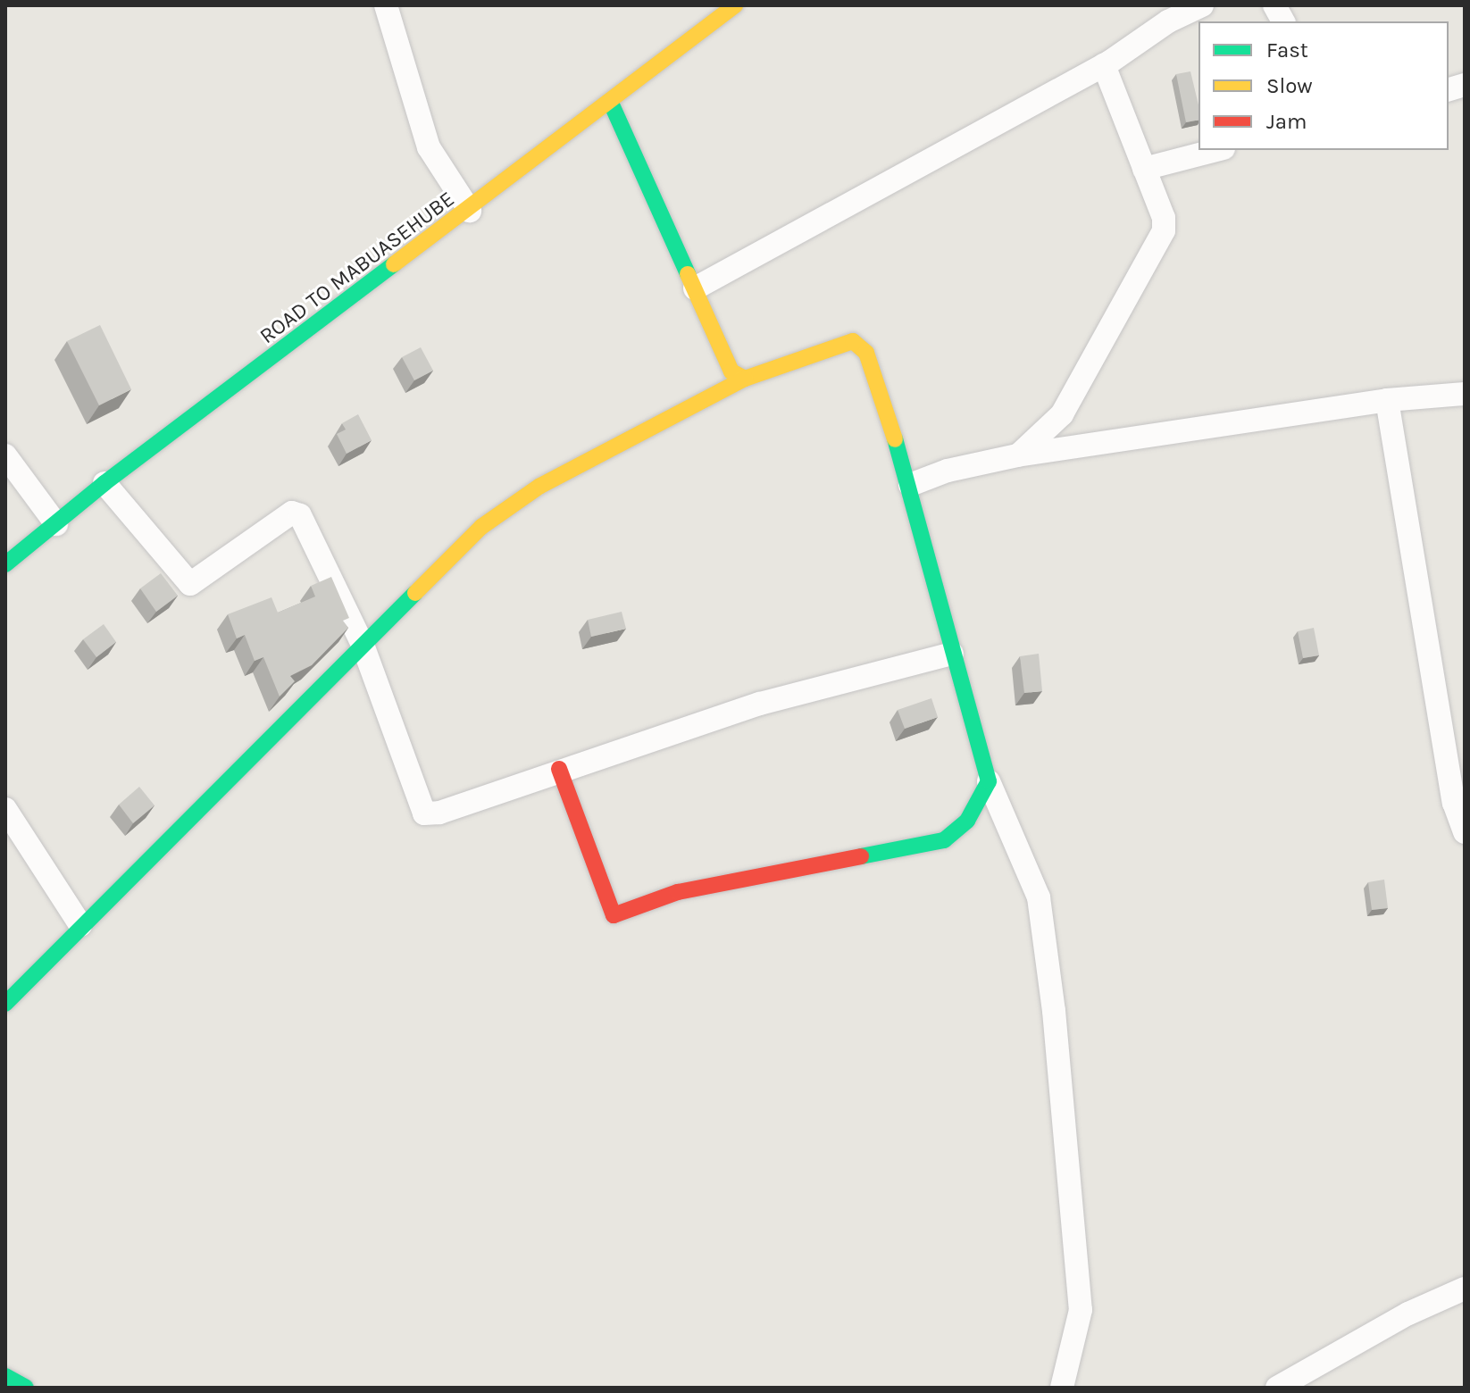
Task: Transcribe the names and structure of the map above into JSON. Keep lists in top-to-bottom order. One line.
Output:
{"streets":{"street":["ROAD TO MABUASEHUBE"]},"legend":["Fast","Slow","Jam"]}
